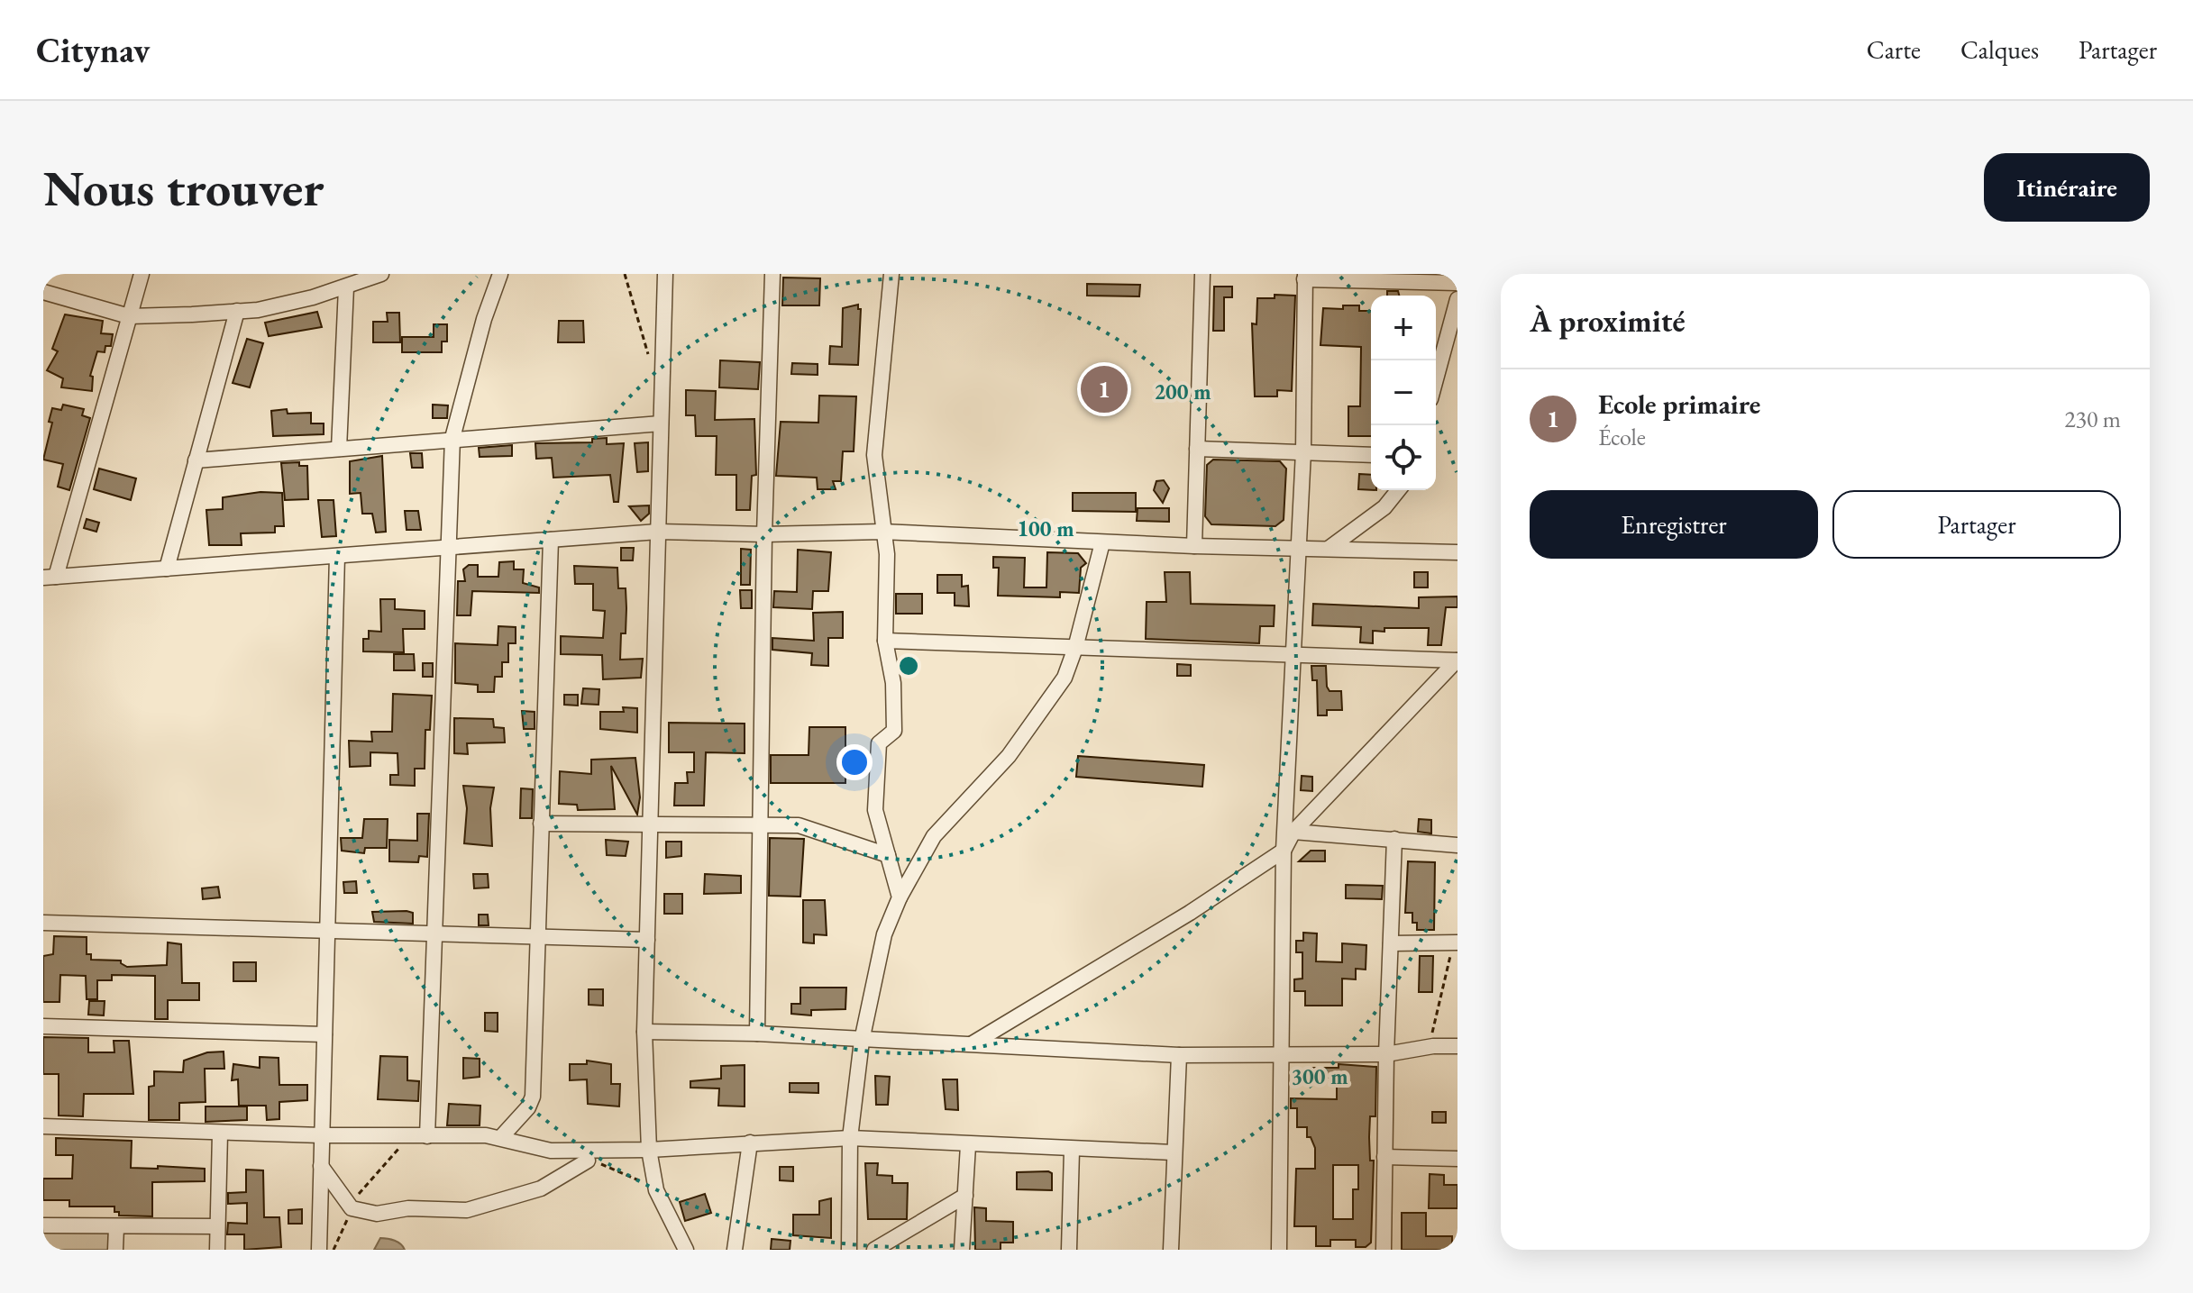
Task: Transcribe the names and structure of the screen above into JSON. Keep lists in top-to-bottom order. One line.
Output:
{"page":{"header":"Citynav","nav":["Carte","Calques","Partager"],"buttons":["Itinéraire",["Enregistrer","Partager"]],"title":"Nous trouver","heading":"À proximité","map_buttons":["+","−"],"pins":"1","list":[{"mark":"1","name":"Ecole primaire","note":"École","value":"230 m"}]},"rings":["200 m","100 m","300 m"]}
